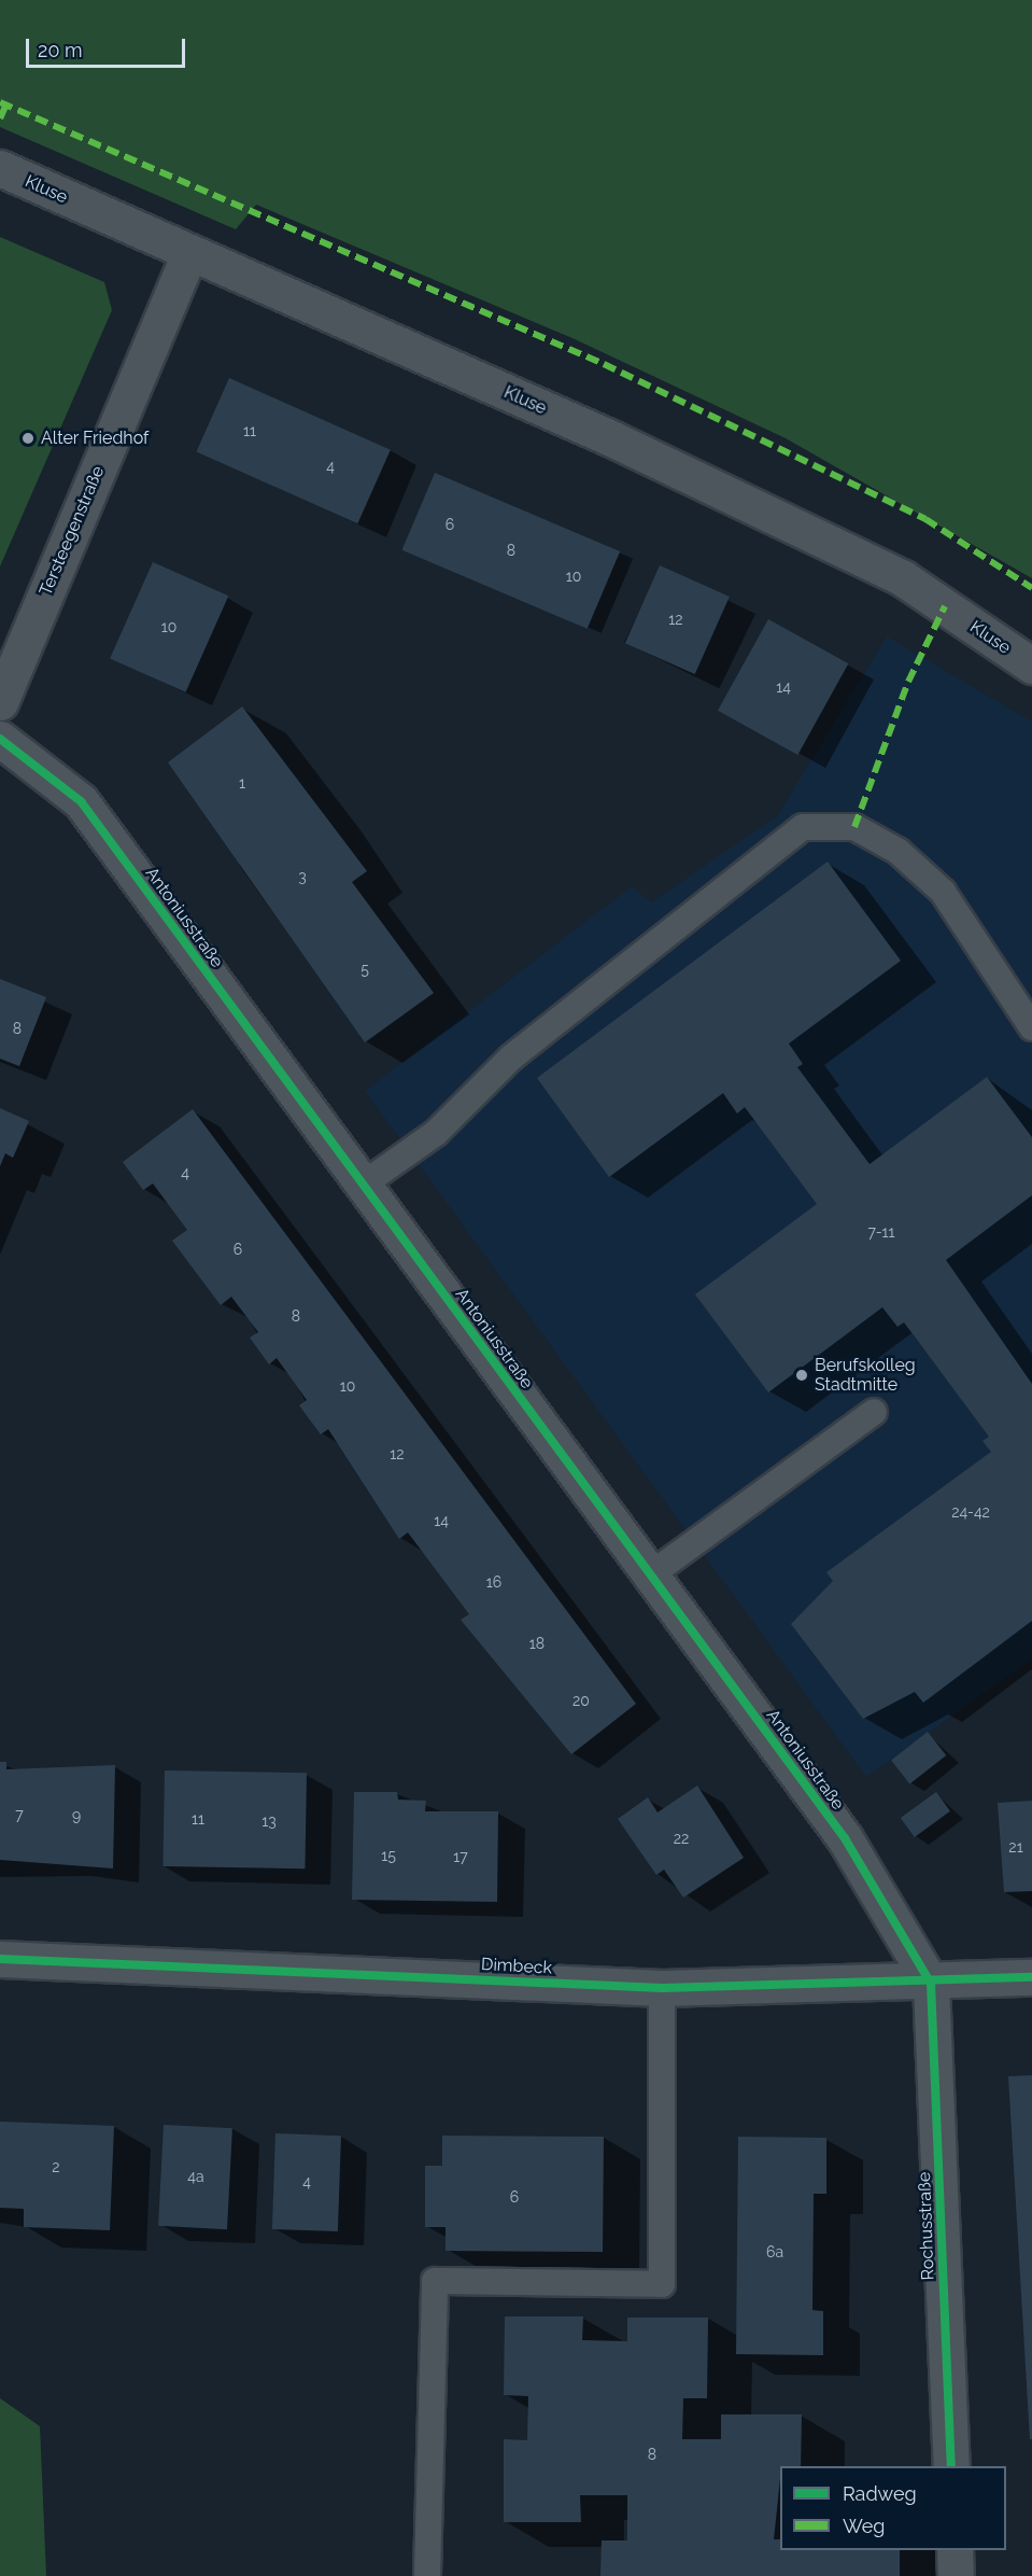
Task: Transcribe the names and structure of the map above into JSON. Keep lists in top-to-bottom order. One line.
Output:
{"streets":{"street":["Kluse","Tersteegenstraße","Antoniusstraße","Dimbeck","Rochusstraße"]},"crossings":[["Kluse","Tersteegenstraße"],["Antoniusstraße","Dimbeck"],["Antoniusstraße","Rochusstraße"],["Dimbeck","Rochusstraße"]],"places":["Alter Friedhof","Berufskolleg Stadtmitte"],"house_numbers":["11","4","6","8","10","12","10","14","1","3","5","8","4","7-11","6","8","10","12","24-42","14","16","18","20","7","9","11","13","22","21","15","17","2","4a","4","6","6a","8"],"legend":["Radweg","Weg"],"scale_bar":"20 m"}
